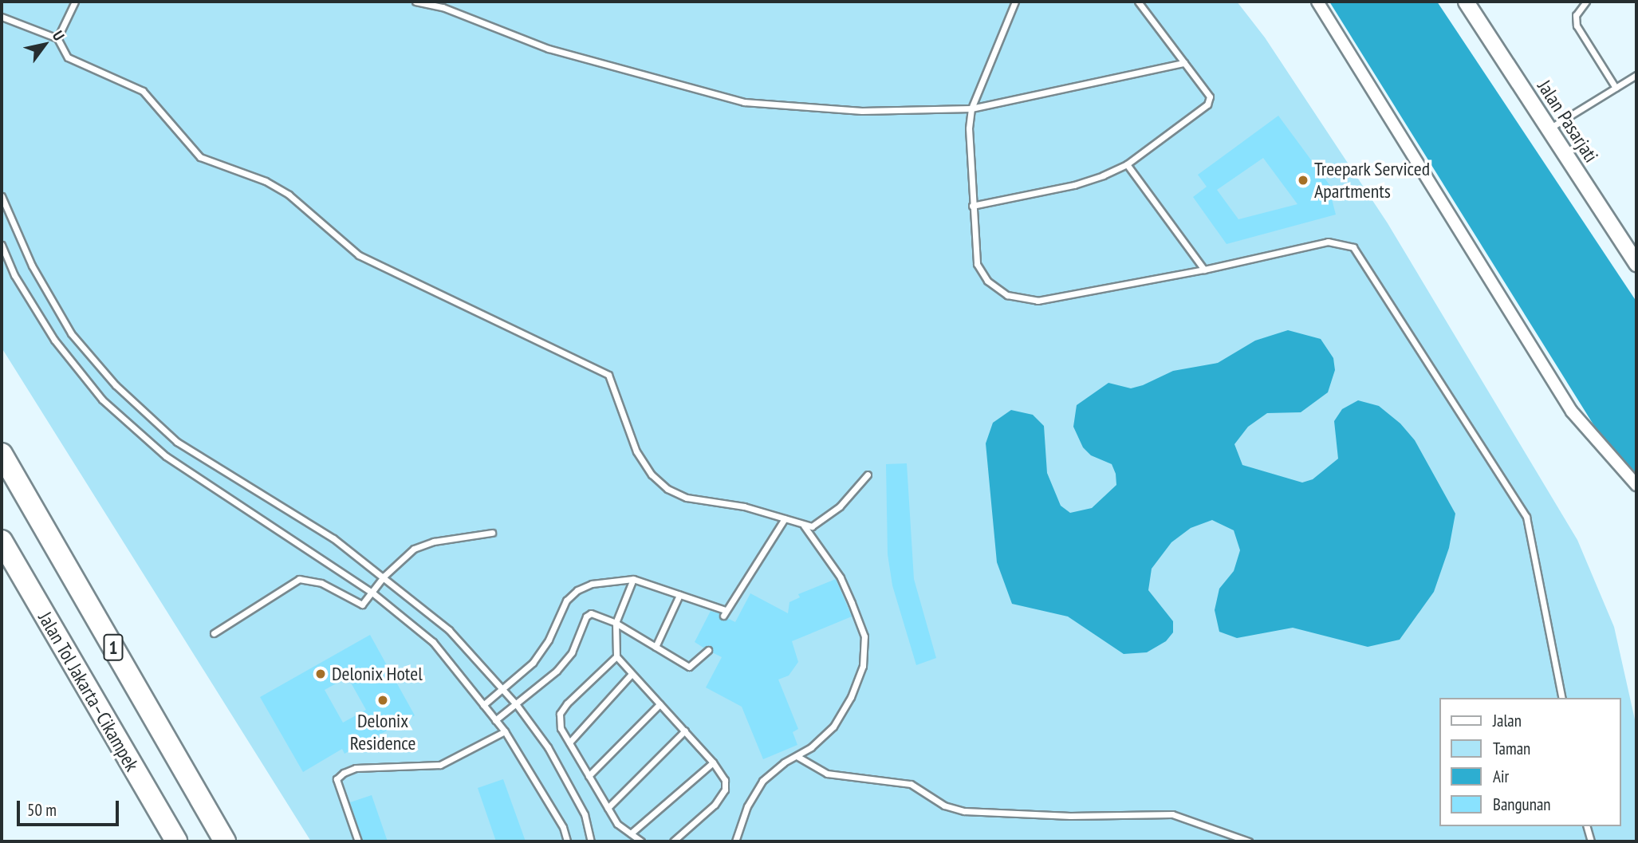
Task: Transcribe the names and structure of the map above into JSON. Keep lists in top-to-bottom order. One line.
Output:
{"streets":{"highway":["1","Jalan Tol Jakarta–Cikampek"],"main road":["Jalan Pasarjati"]},"places":["Treepark Serviced Apartments","Delonix Hotel","Delonix Residence"],"legend":["Jalan","Taman","Air","Bangunan"],"scale_bar":"50 m","north":"top right"}
